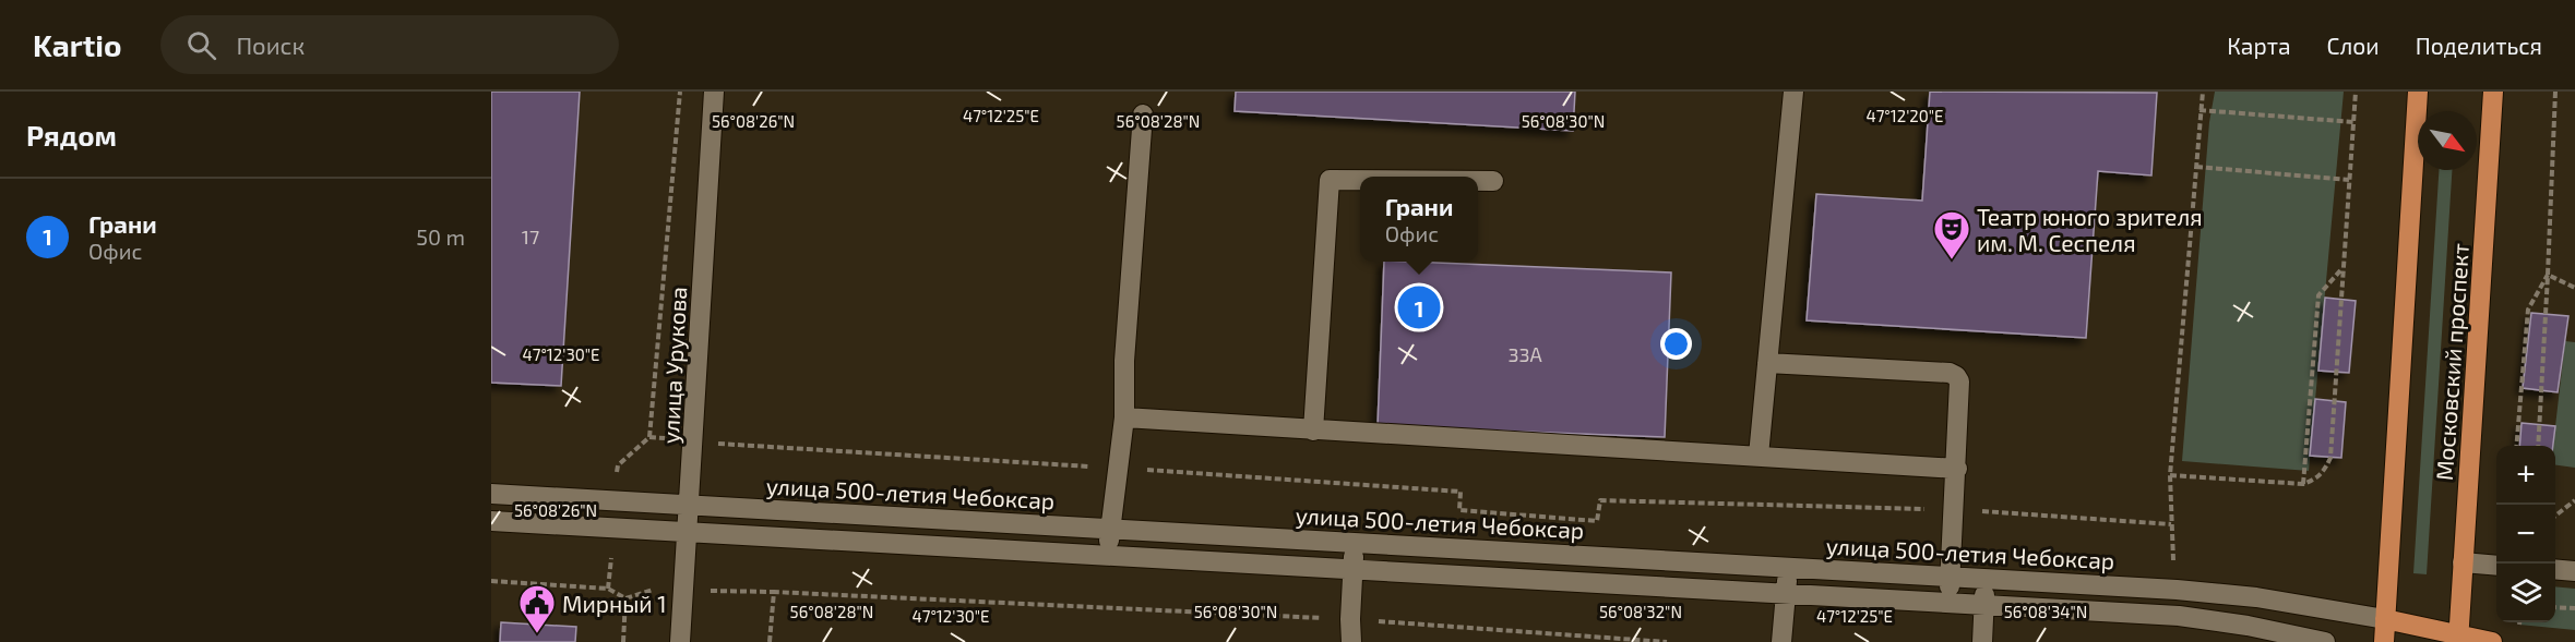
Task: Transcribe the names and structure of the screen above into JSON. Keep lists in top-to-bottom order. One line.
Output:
{"streets":{"main road":["Московский проспект"],"street":["улица Урукова","улица 500-летия Чебоксар"]},"crossings":[["улица Урукова","улица 500-летия Чебоксар"]],"places":{"theatre":["Театр юного зрителя им. М. Сеспеля"],"public building":["Мирный 1"]},"house_numbers":["17","33А"],"north":"bottom right","page":{"header":"Kartio","search":"Поиск","nav":["Карта","Слои","Поделиться"],"heading":"Рядом","list":[{"mark":"1","name":"Грани","note":"Офис","value":"50 m"}],"popup":["Грани","Офис"],"pins":"1","map_buttons":["+","−"]},"coordinates":["47°12'20\"E","47°12'25\"E","56°08'26\"N","56°08'28\"N","56°08'30\"N","47°12'30\"E","56°08'32\"N","56°08'34\"N"]}
